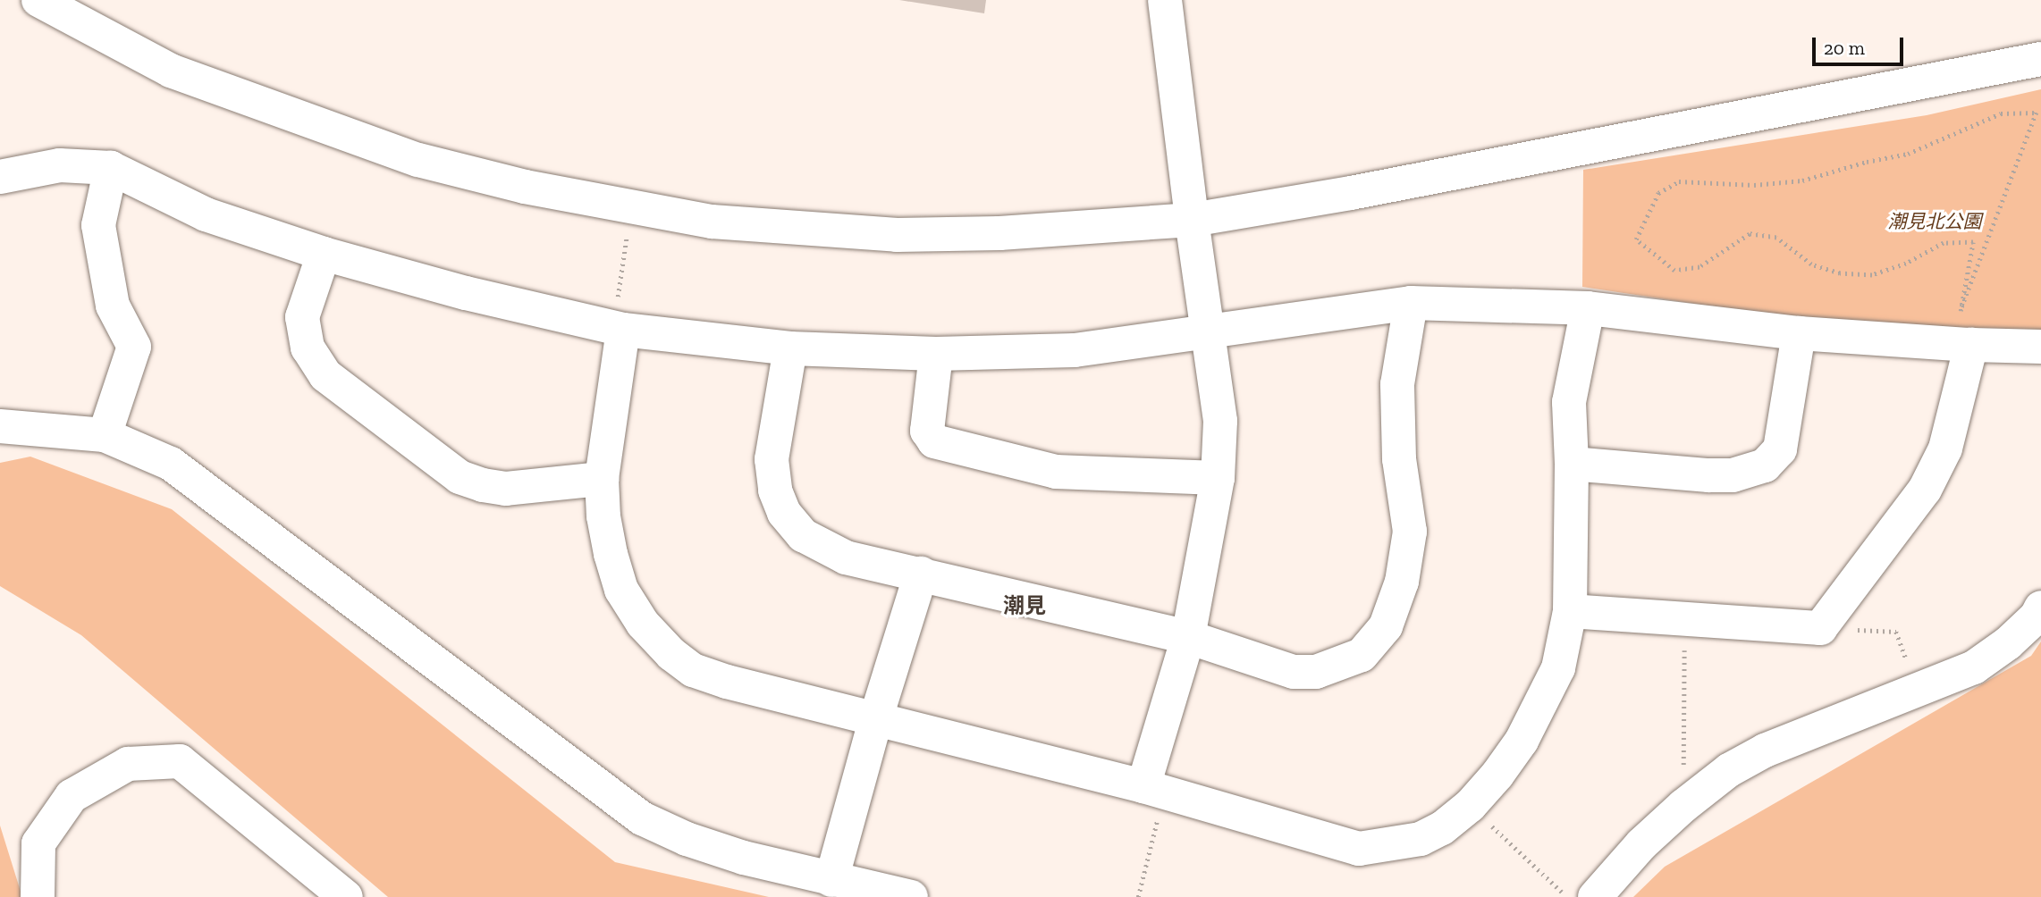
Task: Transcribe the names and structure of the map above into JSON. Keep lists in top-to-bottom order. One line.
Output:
{"districts":["潮見"],"parks":["潮見北公園"],"scale_bar":"20 m"}
